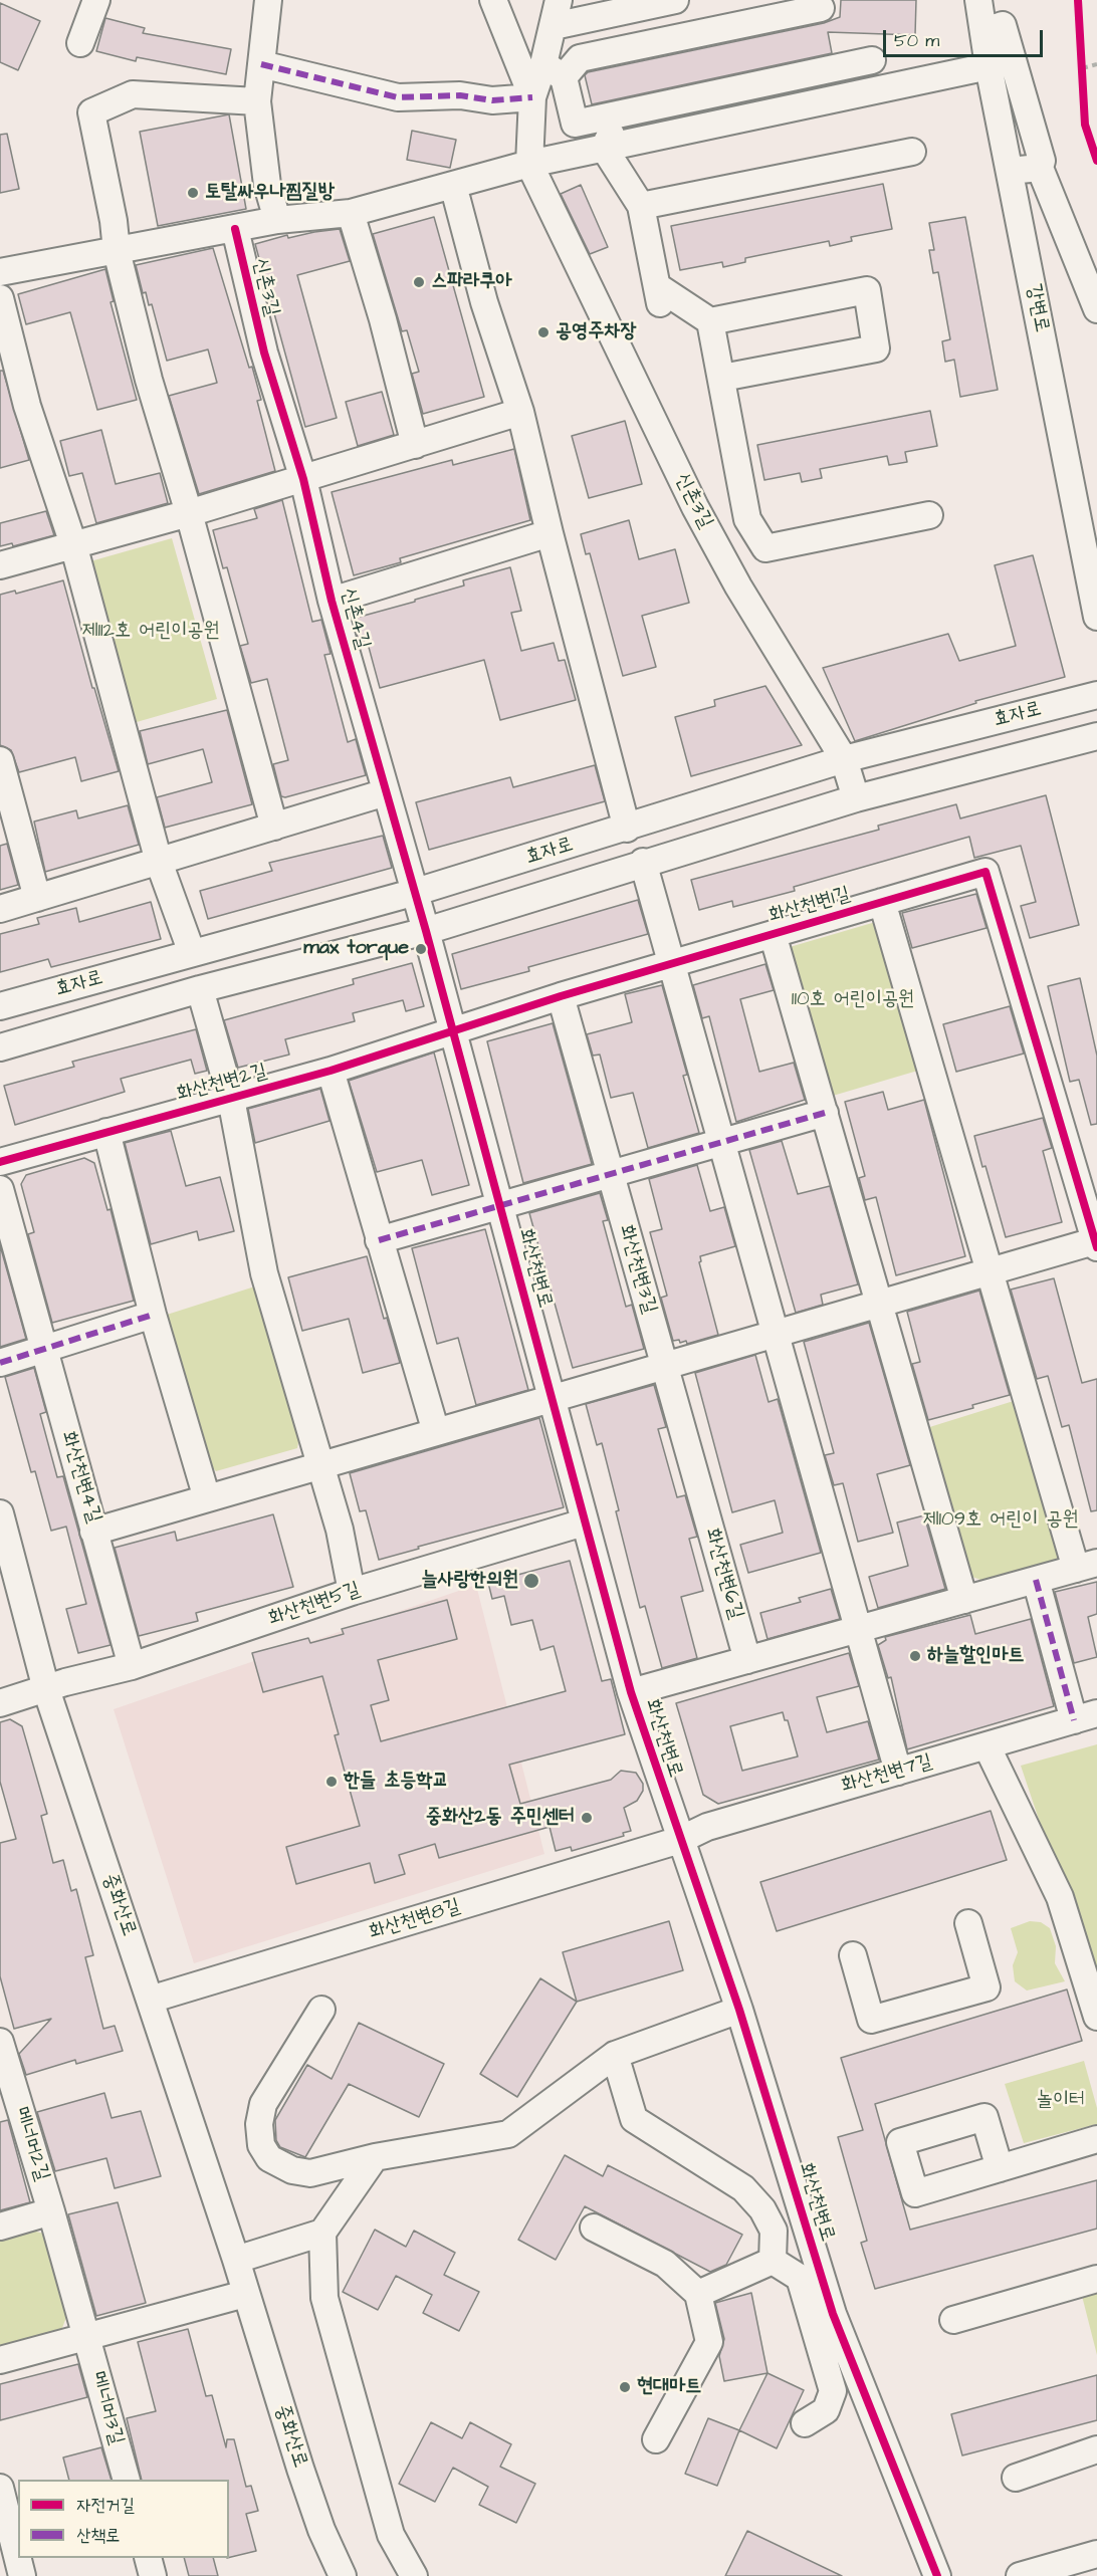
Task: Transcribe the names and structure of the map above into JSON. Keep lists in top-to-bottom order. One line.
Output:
{"streets":{"street":["신촌3길","강변로","신촌4길","효자로","화산천변1길","화산천변2길","화산천변로","화산천변3길","화산천변4길","화산천변6길","화산천변5길","화산천변7길","중화산로","화산천변8길","메너머2길","메너머3길"]},"crossings":[["신촌3길","신촌4길"],["신촌3길","효자로"],["신촌4길","효자로"],["신촌4길","화산천변로"],["효자로","화산천변로"],["화산천변1길","화산천변2길"],["화산천변1길","화산천변로"],["화산천변2길","화산천변로"],["화산천변2길","화산천변4길"],["화산천변로","화산천변4길"],["화산천변로","화산천변5길"],["화산천변로","화산천변7길"],["화산천변로","화산천변8길"],["화산천변3길","화산천변6길"],["화산천변5길","중화산로"],["화산천변7길","화산천변8길"],["중화산로","화산천변8길"],["메너머2길","메너머3길"]],"parks":["제112호 어린이공원","110호 어린이공원","제109호 어린이 공원","놀이터"],"places":["토탈싸우나찜질방","스파라쿠아","공영주차장","max torque","늘사랑한의원","하늘할인마트","한들 초등학교","중화산2동 주민센터","현대마트"],"legend":["자전거길","산책로"],"scale_bar":"50 m"}
